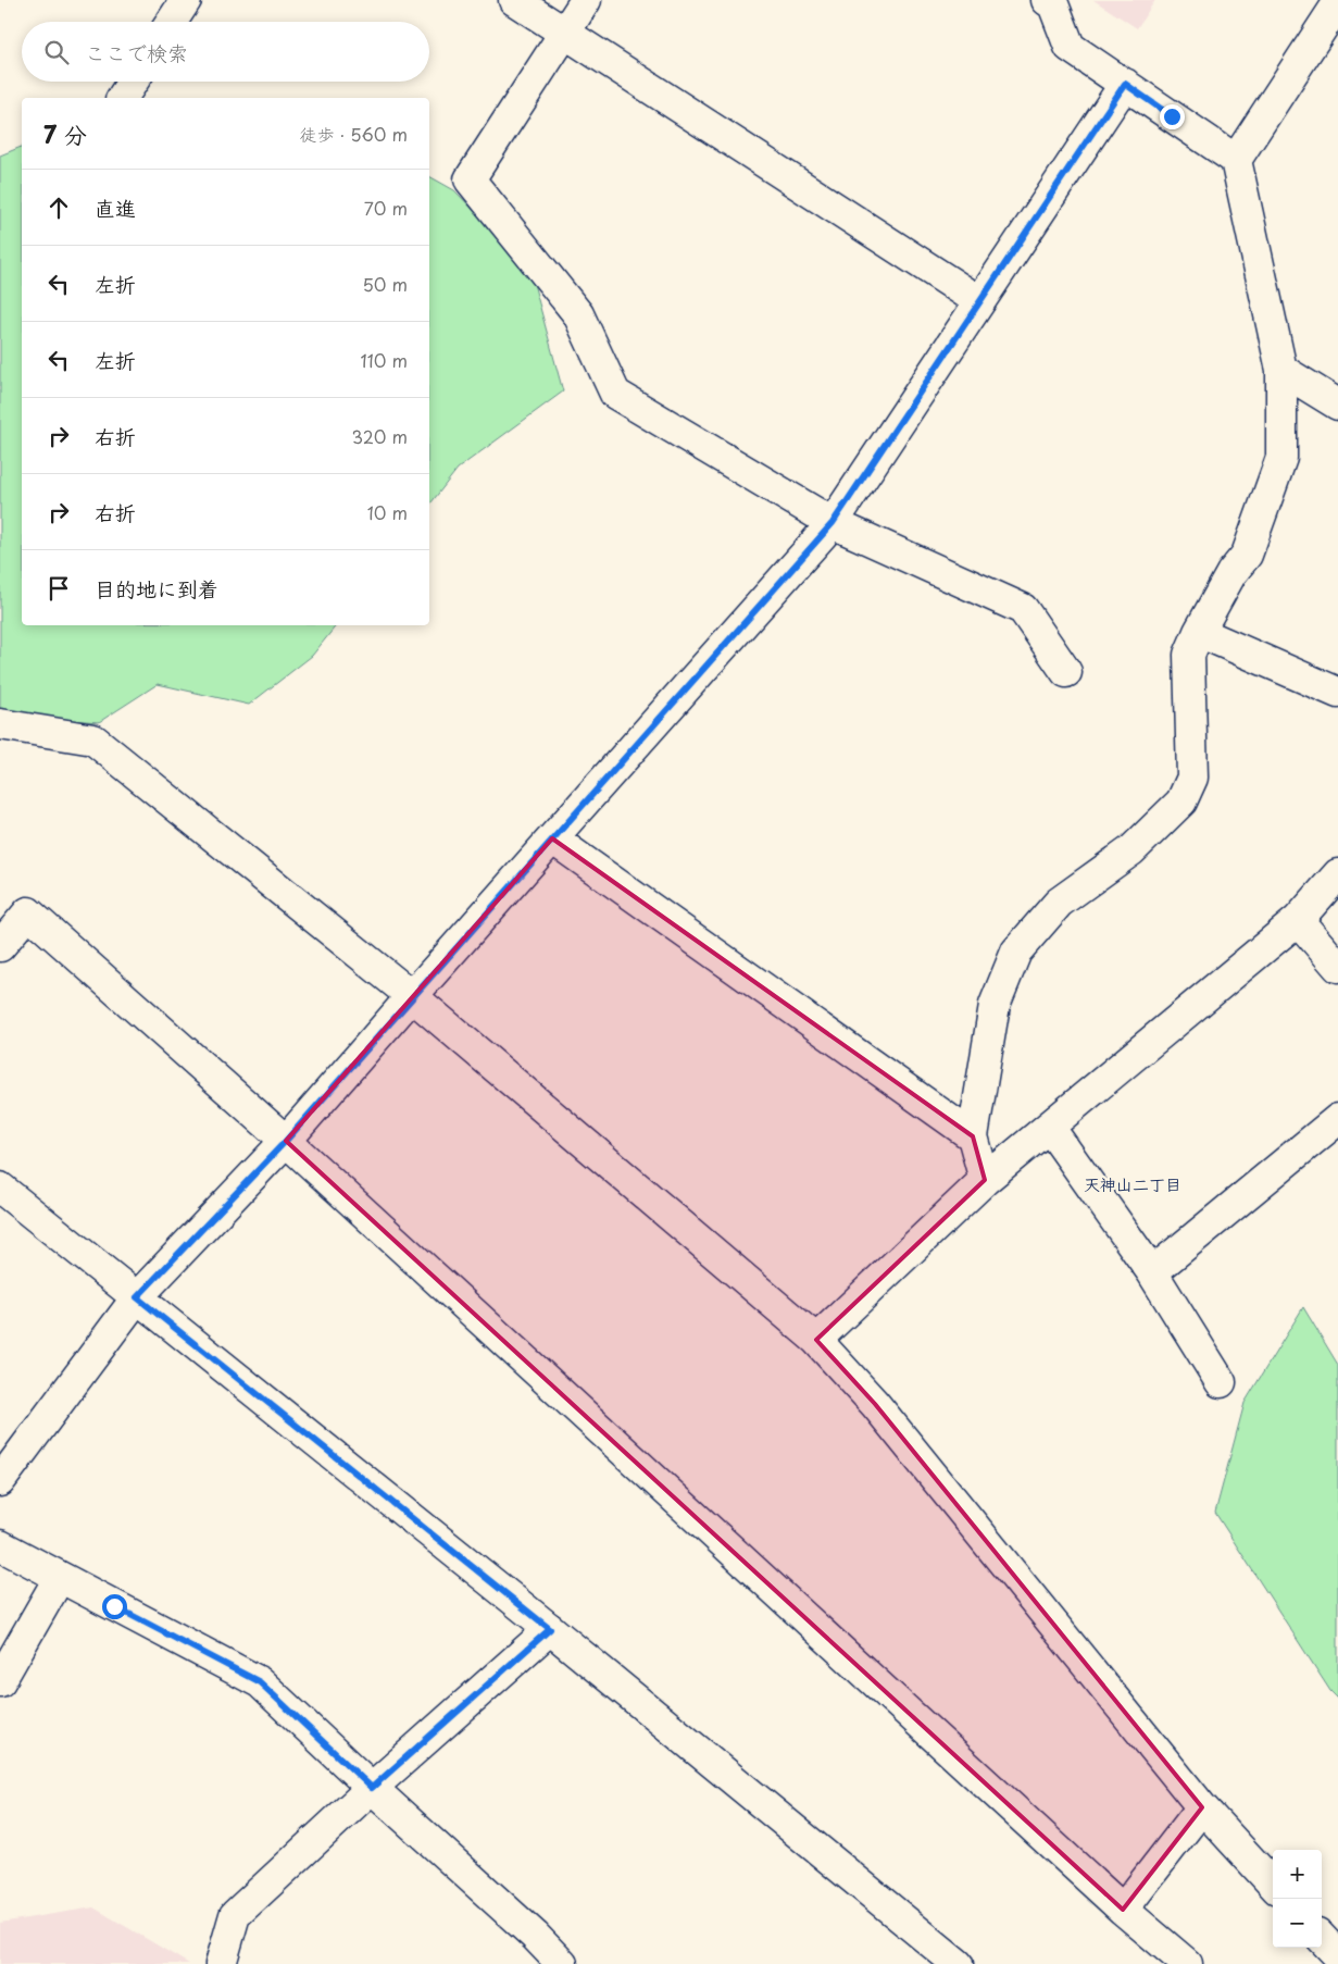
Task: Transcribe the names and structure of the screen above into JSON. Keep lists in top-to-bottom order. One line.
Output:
{"districts":["天神山二丁目"],"page":{"search":"ここで検索","heading":["7 分","徒歩 · 560 m"],"list":[["直進","70 m"],["左折","50 m"],["左折","110 m"],["右折","320 m"],["右折","10 m"],"目的地に到着"],"map_buttons":["+","−"]}}
